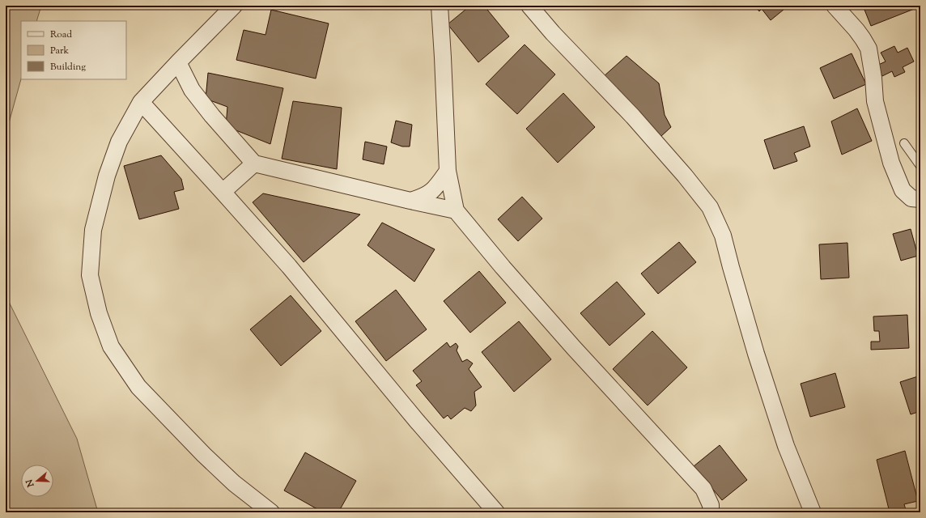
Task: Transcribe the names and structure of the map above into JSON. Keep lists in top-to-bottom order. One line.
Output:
{"legend":["Road","Park","Building"],"north":"left"}
